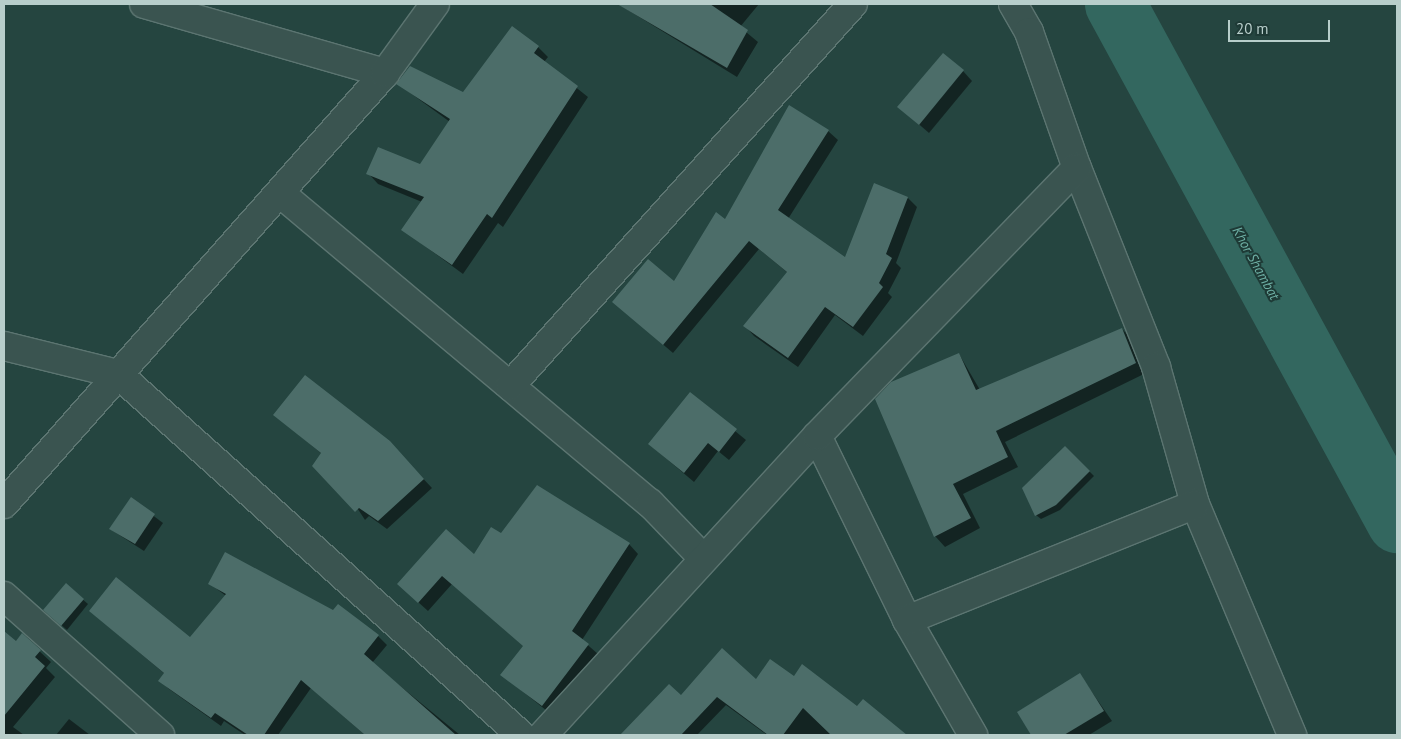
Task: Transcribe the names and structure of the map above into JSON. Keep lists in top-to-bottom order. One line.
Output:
{"water":["Khor Shambat"],"scale_bar":"20 m"}
